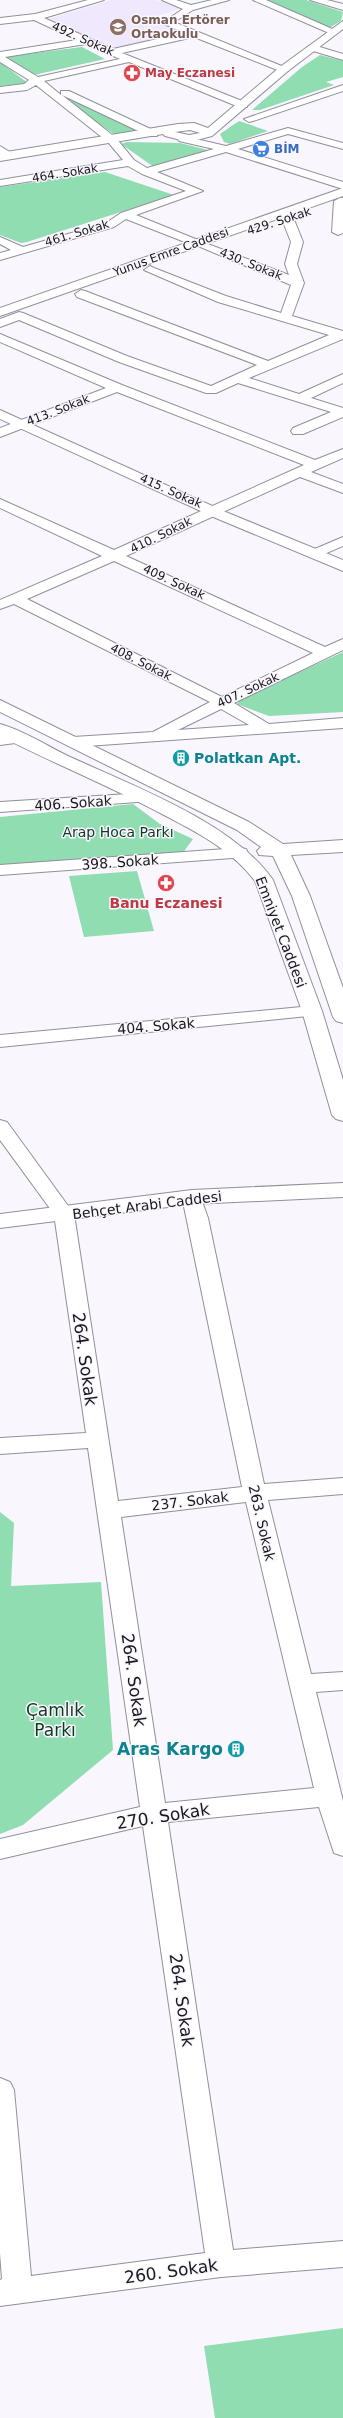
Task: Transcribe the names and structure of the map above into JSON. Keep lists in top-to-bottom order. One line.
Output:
{"streets":{"main road":["429. Sokak","Yunus Emre Caddesi","415. Sokak","Emniyet Caddesi","Behçet Arabi Caddesi"],"street":["492. Sokak","464. Sokak","461. Sokak","430. Sokak","413. Sokak","410. Sokak","409. Sokak","408. Sokak","407. Sokak","406. Sokak","398. Sokak","404. Sokak","264. Sokak","237. Sokak","263. Sokak","270. Sokak","260. Sokak"]},"crossings":[["429. Sokak","Yunus Emre Caddesi"],["429. Sokak","430. Sokak"],["461. Sokak","430. Sokak"],["Yunus Emre Caddesi","430. Sokak"],["413. Sokak","415. Sokak"],["415. Sokak","410. Sokak"],["410. Sokak","409. Sokak"],["410. Sokak","408. Sokak"],["409. Sokak","407. Sokak"],["408. Sokak","407. Sokak"],["406. Sokak","Emniyet Caddesi"],["398. Sokak","Emniyet Caddesi"],["Emniyet Caddesi","404. Sokak"],["Behçet Arabi Caddesi","264. Sokak"],["Behçet Arabi Caddesi","263. Sokak"],["264. Sokak","237. Sokak"],["264. Sokak","270. Sokak"],["264. Sokak","260. Sokak"],["237. Sokak","263. Sokak"],["263. Sokak","270. Sokak"]],"parks":["Arap Hoca Parkı","Çamlık Parkı"],"places":{"school or university":["Osman Ertörer Ortaokulu"],"pharmacy":["May Eczanesi","Banu Eczanesi"],"supermarket":["BİM"],"building":["Polatkan Apt.","Aras Kargo"]}}
